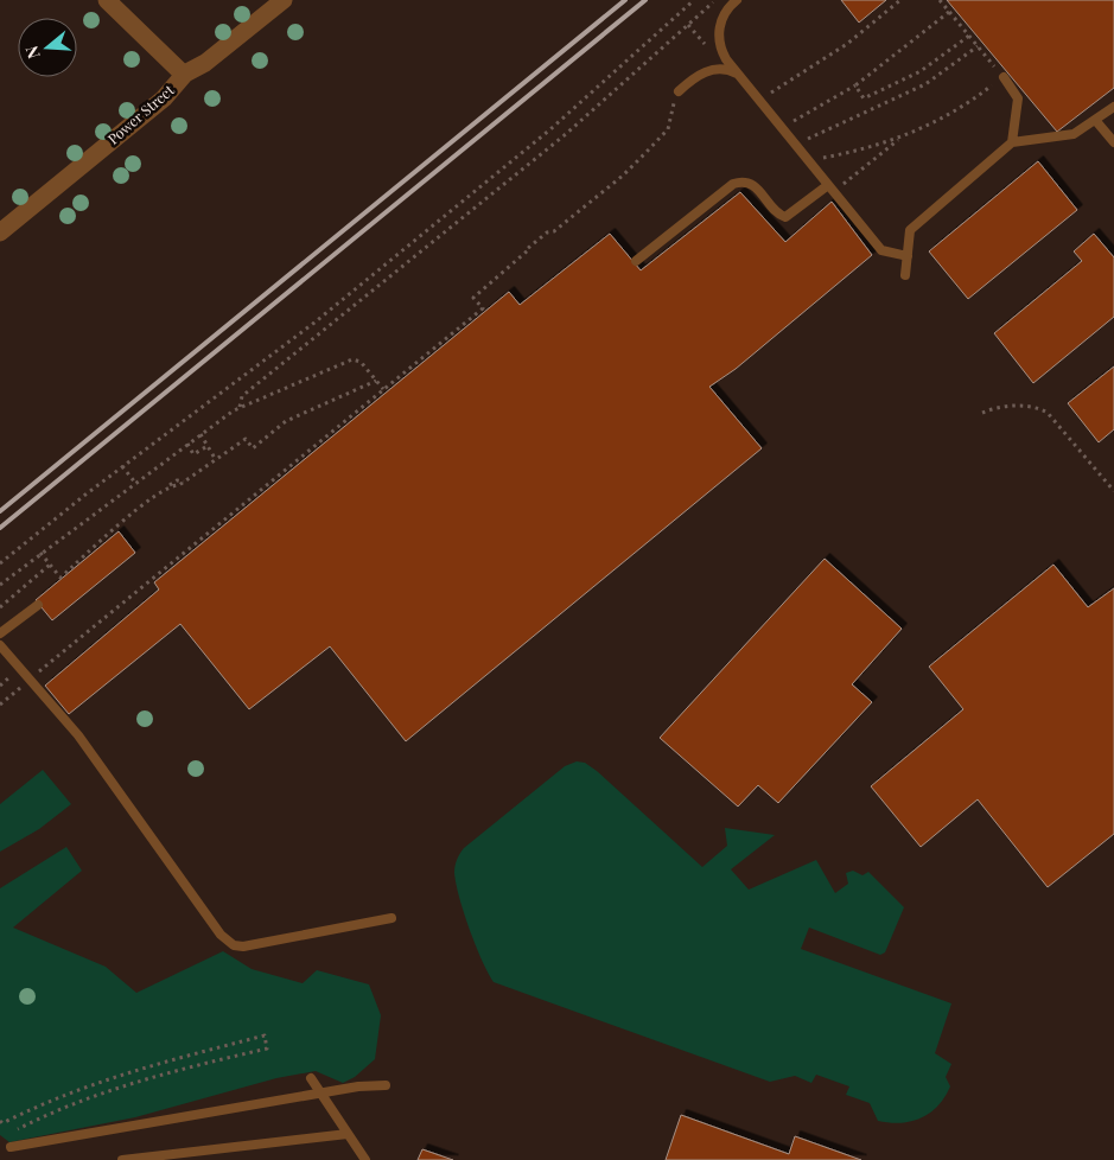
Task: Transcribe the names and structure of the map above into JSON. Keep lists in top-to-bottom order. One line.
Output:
{"streets":{"street":["Power Street"]},"north":"left"}
